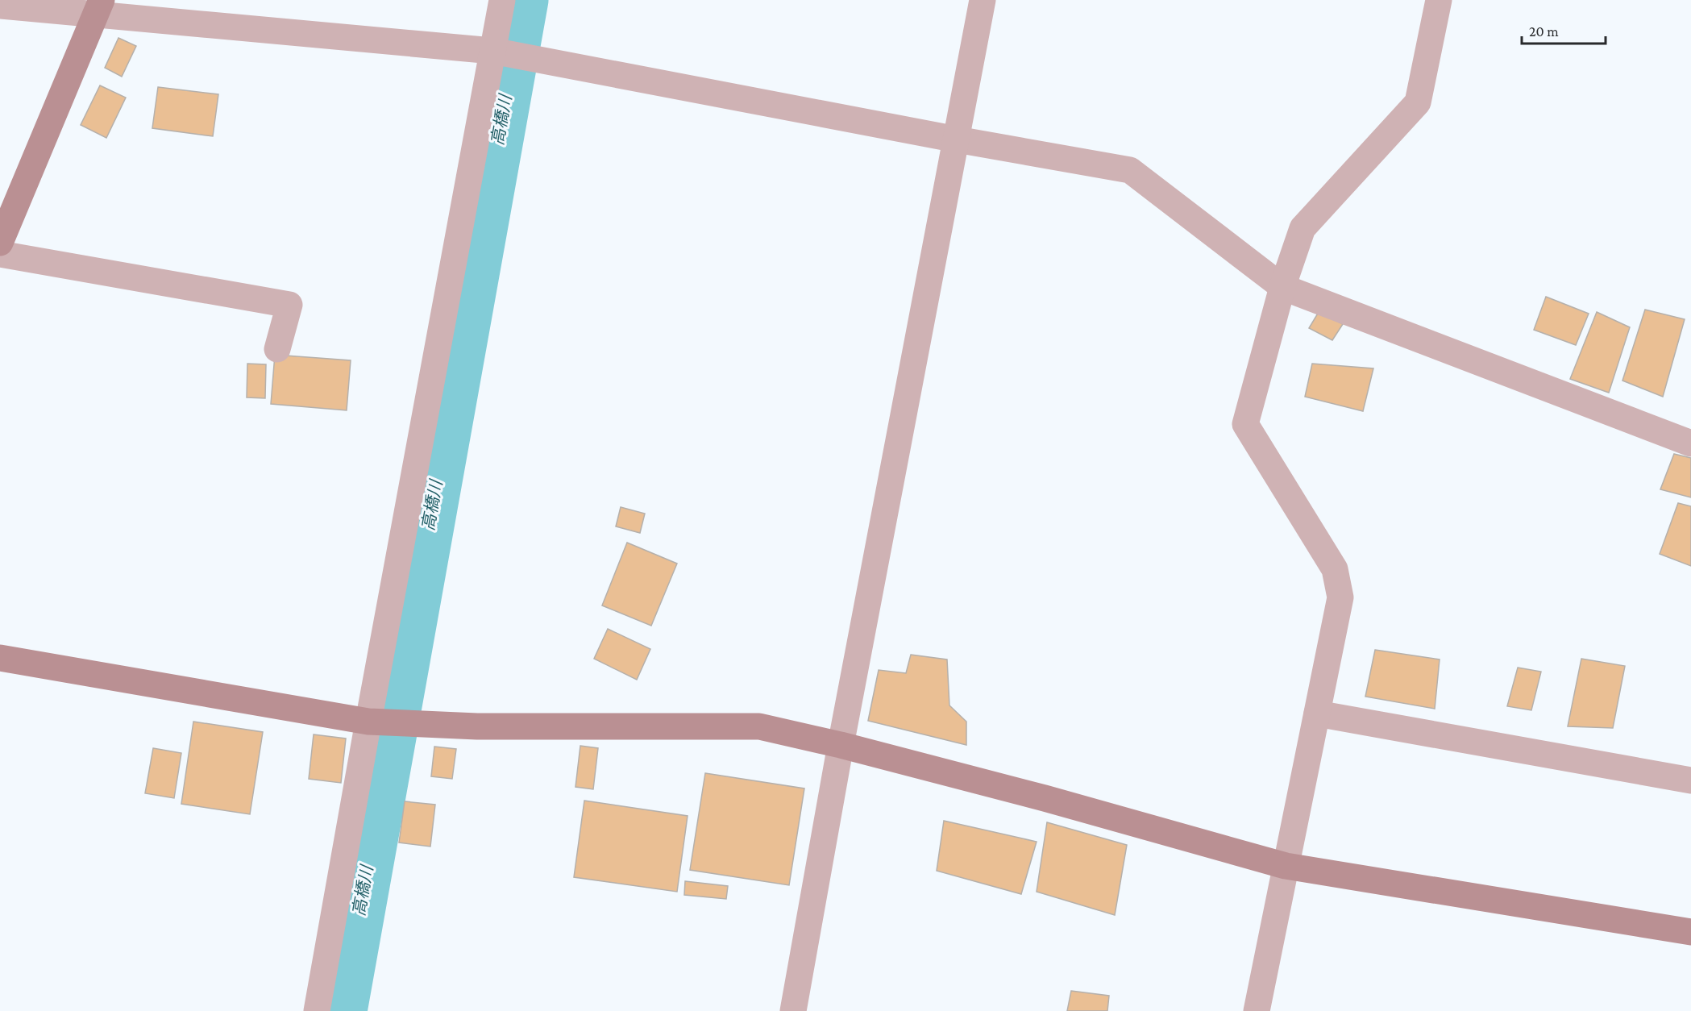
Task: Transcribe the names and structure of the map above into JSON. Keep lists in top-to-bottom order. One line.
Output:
{"water":["高橋川"],"scale_bar":"20 m"}
